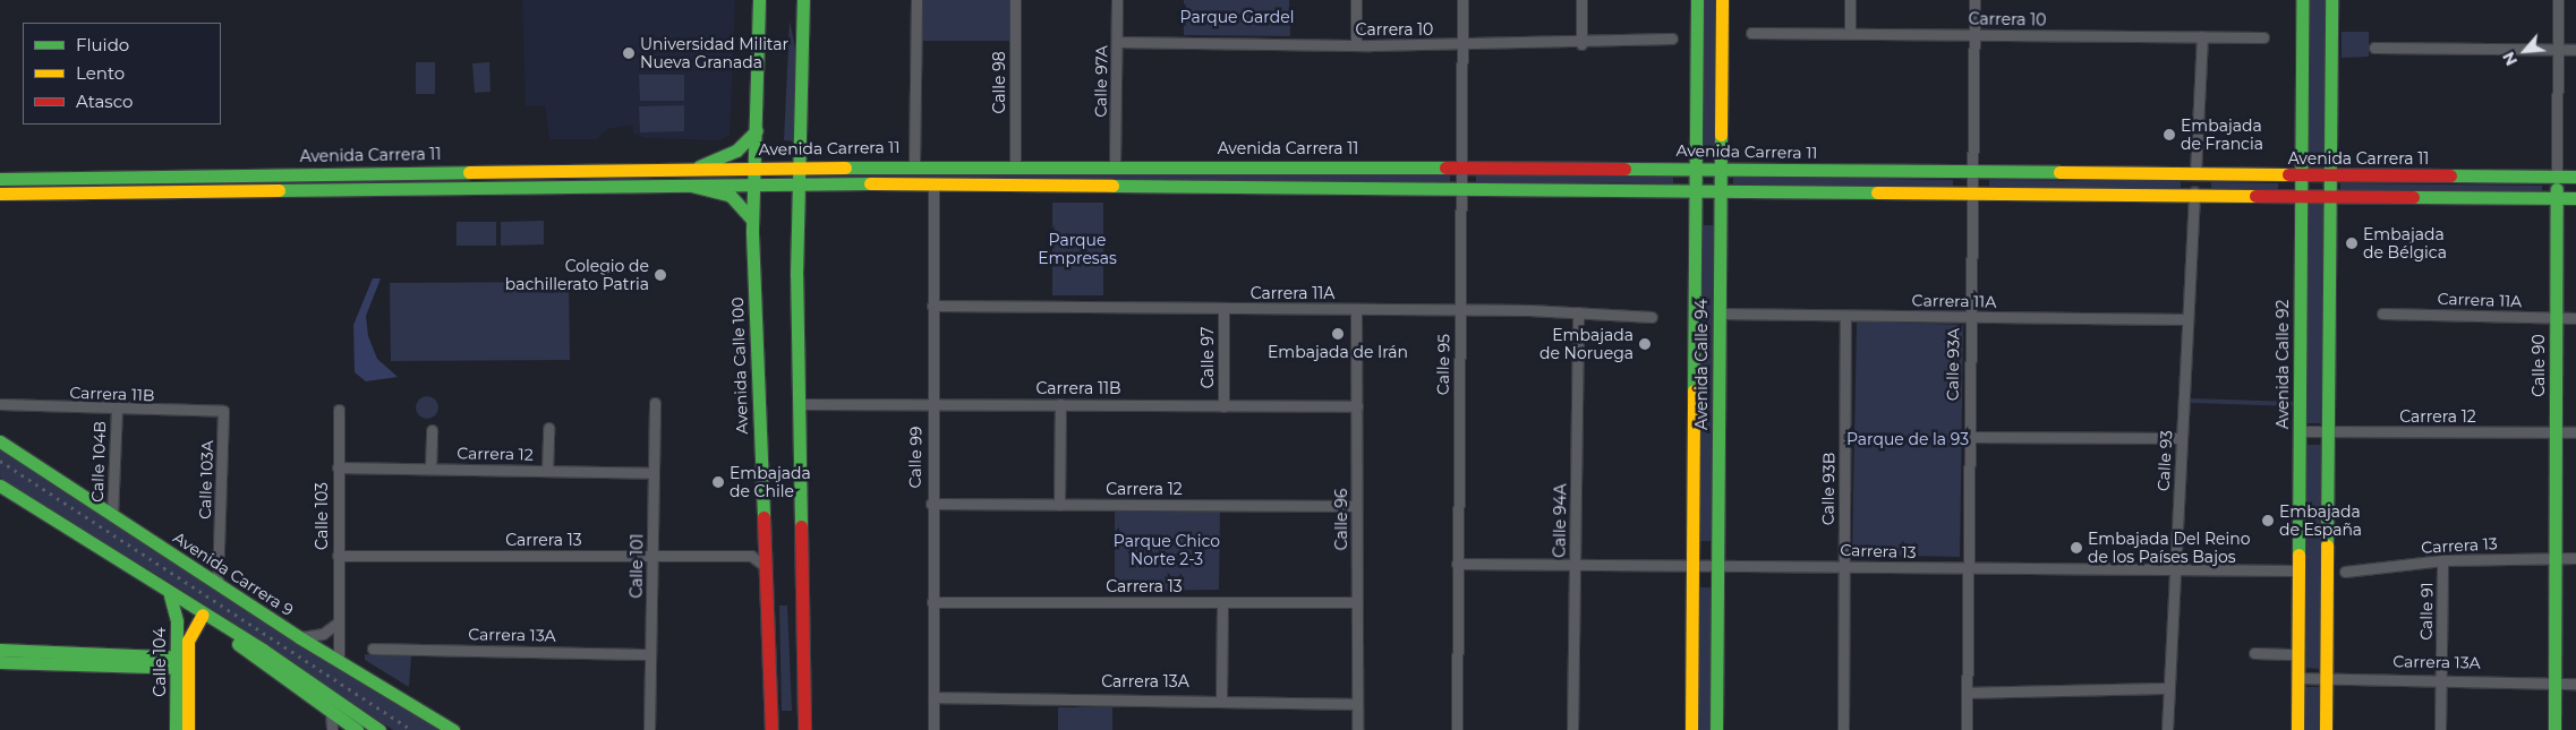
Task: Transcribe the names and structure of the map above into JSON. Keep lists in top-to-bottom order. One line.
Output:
{"streets":{"main road":["Avenida Carrera 11","Avenida Calle 94","Avenida Calle 92","Avenida Calle 100","Calle 90","Avenida Carrera 9","Calle 104"],"street":["Carrera 10","Calle 97A","Calle 98","Carrera 11A","Calle 97","Calle 95","Calle 93A","Carrera 11B","Carrera 12","Calle 99","Calle 93","Calle 104B","Calle 103A","Calle 93B","Calle 103","Calle 96","Calle 94A","Carrera 13","Calle 101","Calle 91","Carrera 13A"]},"crossings":[["Carrera 10","Calle 97A"],["Carrera 10","Calle 95"],["Carrera 10","Calle 93A"],["Calle 97A","Avenida Carrera 11"],["Calle 98","Avenida Carrera 11"],["Avenida Carrera 11","Calle 95"],["Avenida Carrera 11","Avenida Calle 94"],["Avenida Carrera 11","Calle 93A"],["Avenida Carrera 11","Avenida Calle 92"],["Avenida Carrera 11","Avenida Calle 100"],["Avenida Carrera 11","Calle 90"],["Carrera 11A","Calle 97"],["Carrera 11A","Calle 95"],["Carrera 11A","Avenida Calle 94"],["Carrera 11A","Calle 93A"],["Carrera 11A","Calle 90"],["Carrera 11A","Calle 99"],["Carrera 11A","Calle 93"],["Carrera 11A","Calle 93B"],["Carrera 11A","Calle 96"],["Carrera 11A","Calle 94A"],["Calle 97","Carrera 11B"],["Calle 95","Carrera 13"],["Avenida Calle 94","Carrera 13"],["Calle 93A","Carrera 13"],["Avenida Calle 92","Carrera 12"],["Avenida Calle 92","Carrera 13"],["Avenida Calle 92","Carrera 13A"],["Avenida Calle 100","Carrera 13"],["Calle 90","Carrera 12"],["Calle 90","Carrera 13"],["Calle 90","Carrera 13A"],["Carrera 11B","Calle 99"],["Carrera 11B","Calle 104B"],["Carrera 11B","Calle 103A"],["Carrera 11B","Calle 96"],["Carrera 12","Calle 99"],["Carrera 12","Calle 103"],["Carrera 12","Calle 96"],["Carrera 12","Calle 101"],["Calle 99","Carrera 13"],["Calle 99","Carrera 13A"],["Calle 93","Carrera 13"],["Calle 104B","Avenida Carrera 9"],["Calle 103A","Avenida Carrera 9"],["Calle 93B","Carrera 13"],["Calle 103","Carrera 13"],["Calle 103","Avenida Carrera 9"],["Calle 96","Carrera 13"],["Calle 96","Carrera 13A"],["Calle 94A","Carrera 13"],["Carrera 13","Calle 101"],["Carrera 13","Calle 91"],["Calle 101","Carrera 13A"],["Calle 91","Carrera 13A"]],"parks":["Parque Gardel","Parque Empresas","Parque de la 93","Parque Chico Norte 2-3"],"places":["Universidad Militar Nueva Granada","Embajada de Francia","Embajada de Bélgica","Colegio de bachillerato Patria","Embajada de Irán","Embajada de Noruega","Embajada de Chile","Embajada de España","Embajada Del Reino de los Países Bajos"],"legend":["Fluido","Lento","Atasco"],"north":"bottom left"}
